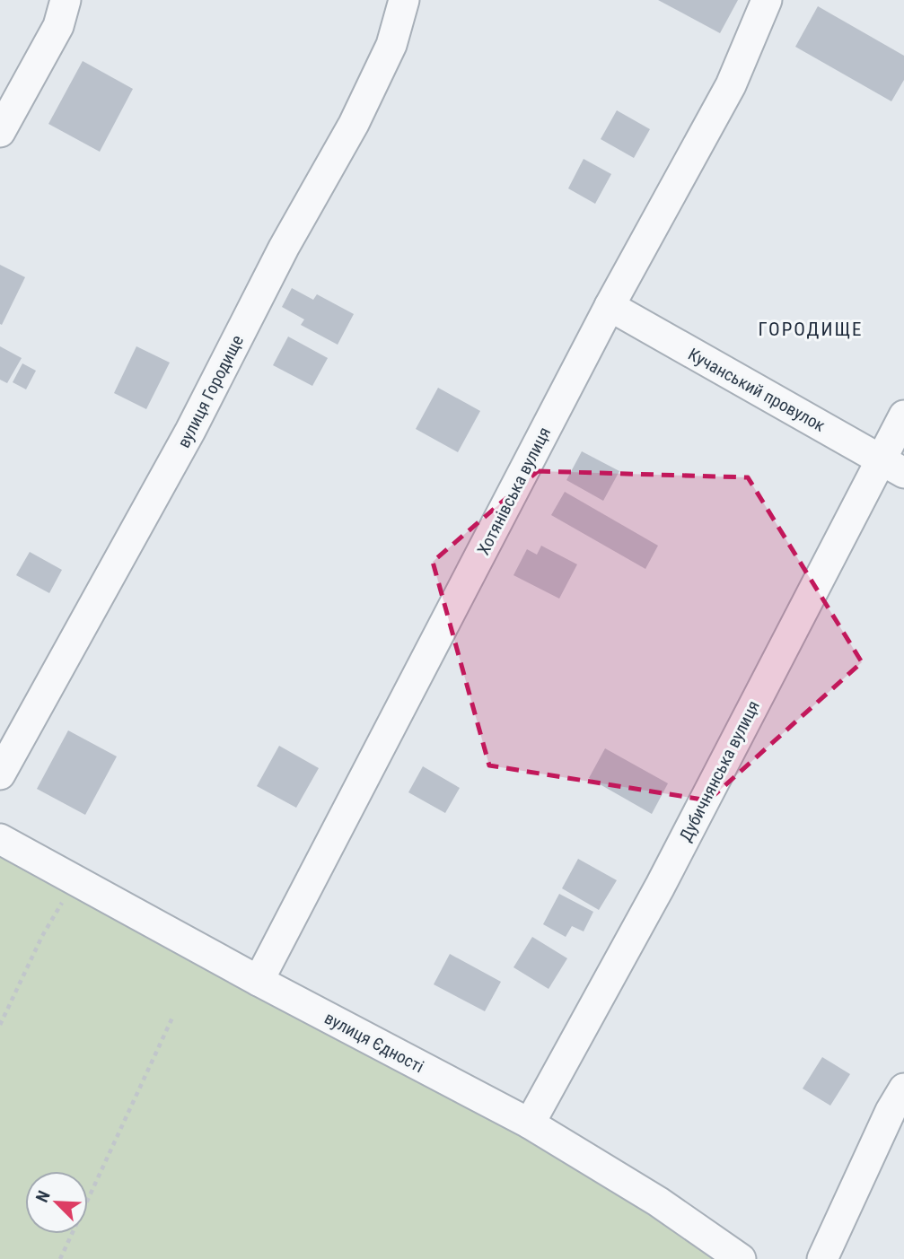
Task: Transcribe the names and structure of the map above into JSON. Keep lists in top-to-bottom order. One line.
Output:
{"streets":{"street":["Кучанський провулок","вулиця Городище","Хотянівська вулиця","Дубичнянська вулиця","вулиця Єдності"]},"crossings":[["Кучанський провулок","Хотянівська вулиця"],["Кучанський провулок","Дубичнянська вулиця"],["Хотянівська вулиця","вулиця Єдності"],["Дубичнянська вулиця","вулиця Єдності"]],"districts":["ГОРОДИЩЕ"],"north":"top left"}
